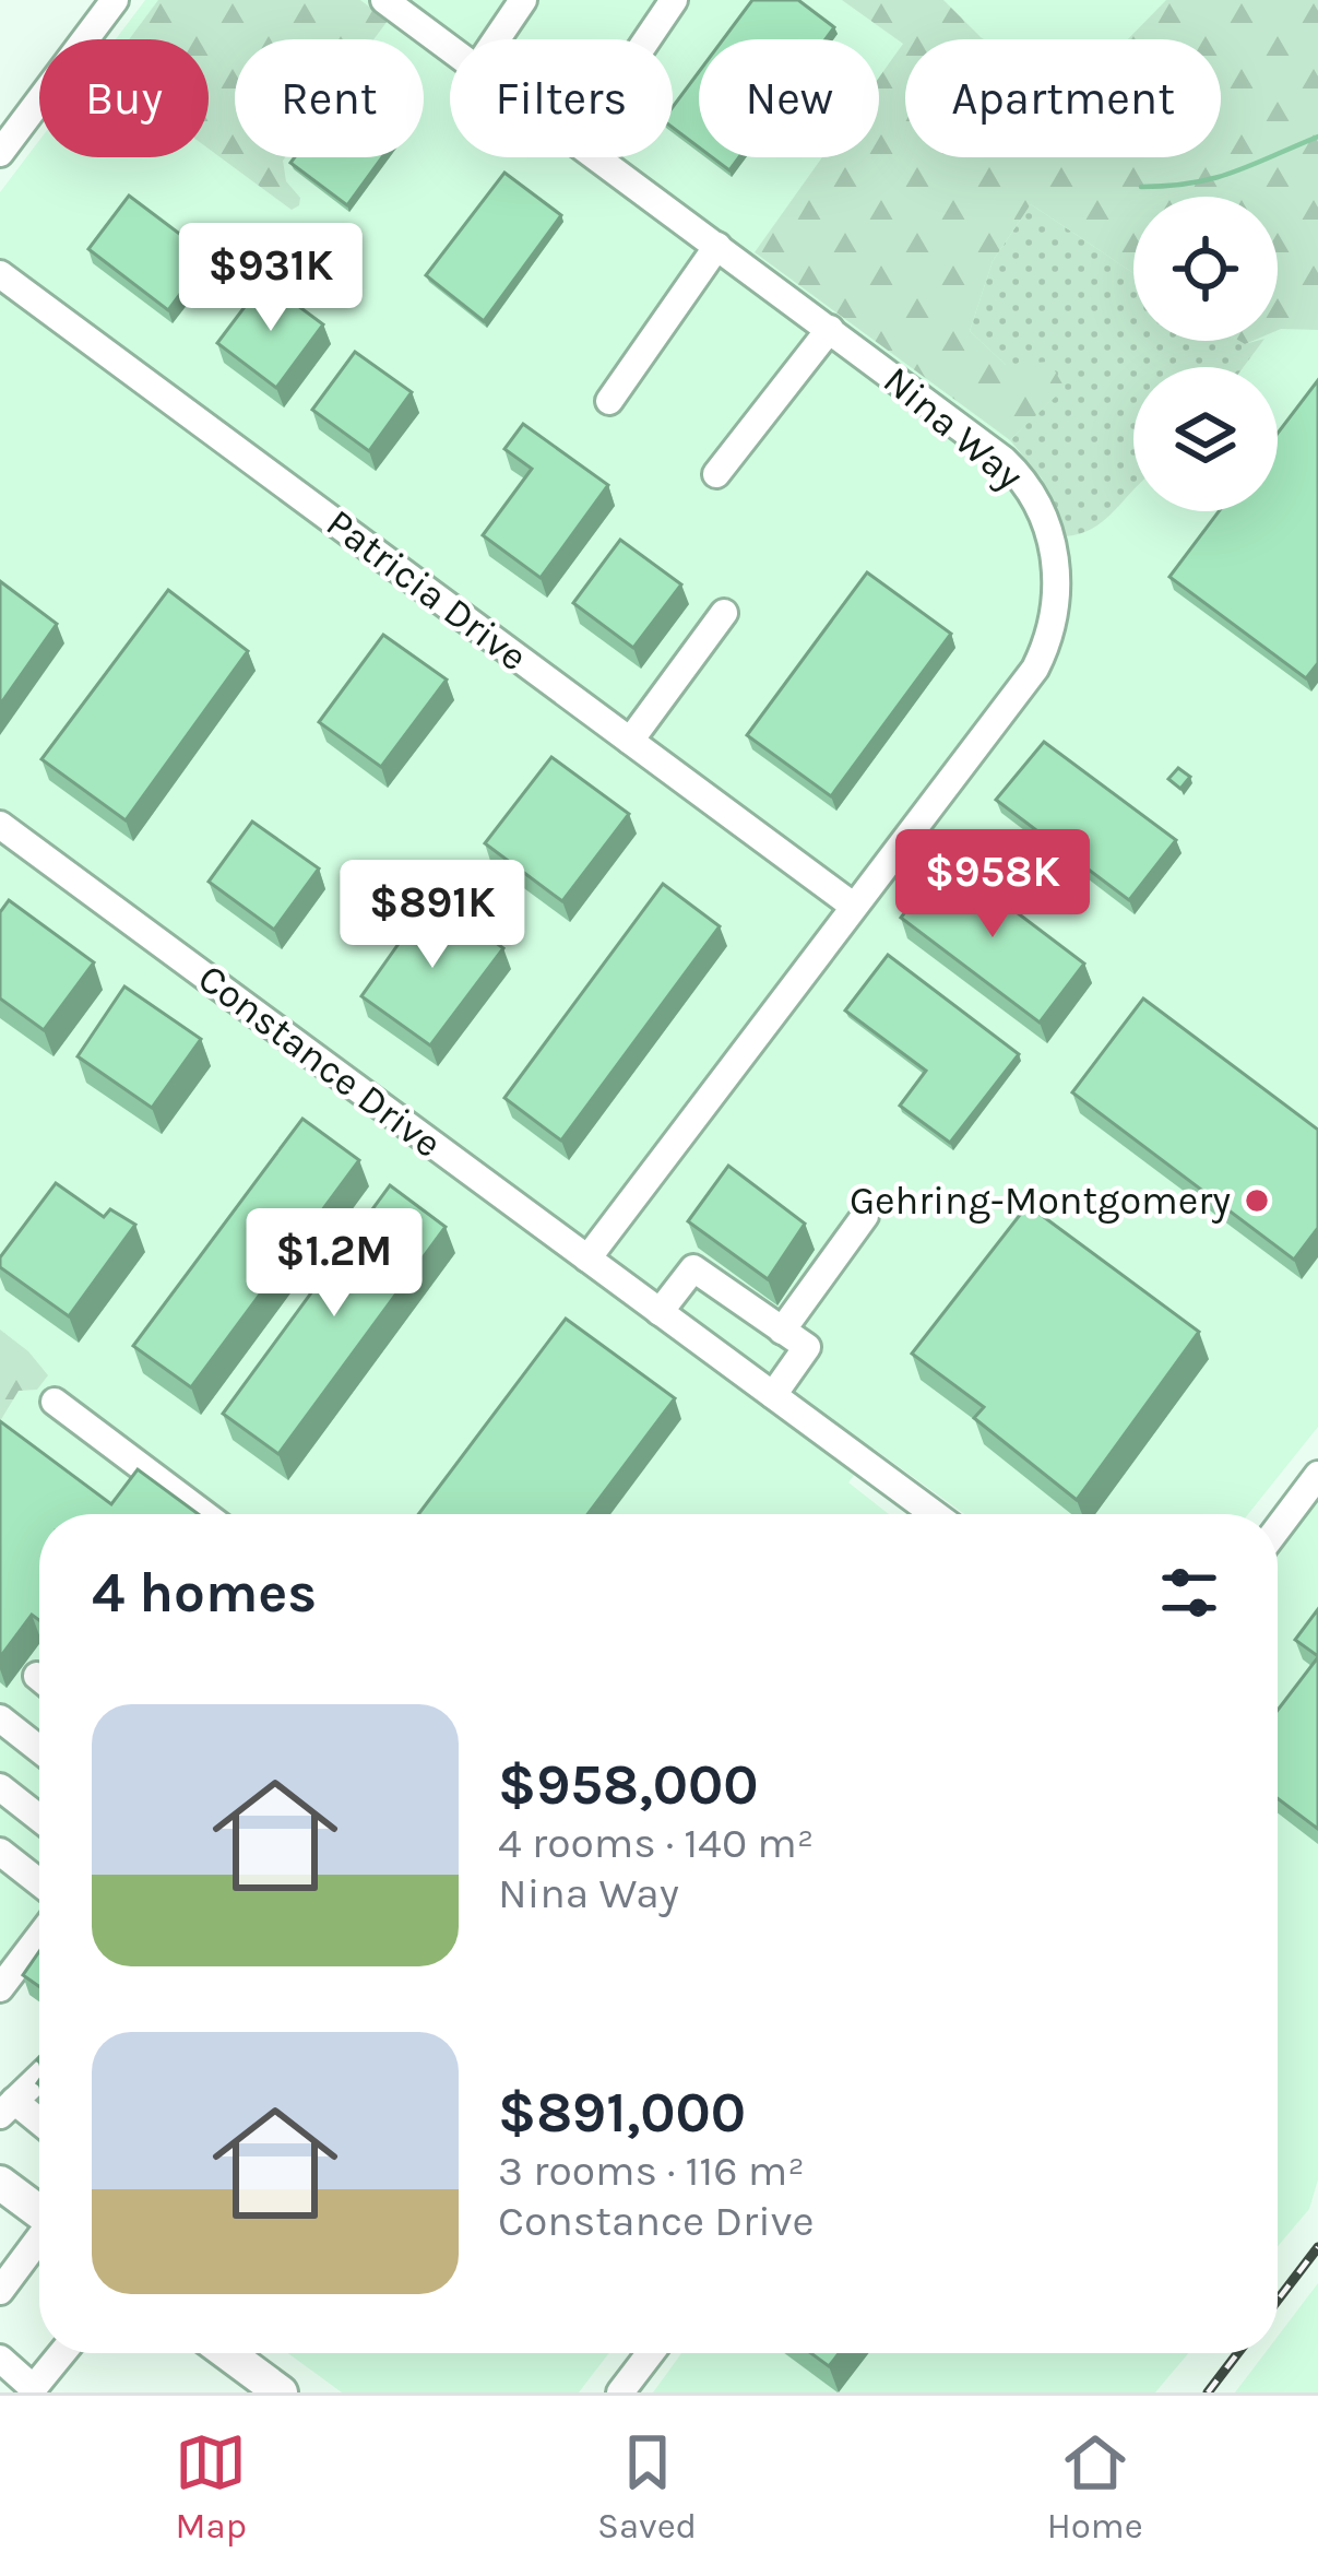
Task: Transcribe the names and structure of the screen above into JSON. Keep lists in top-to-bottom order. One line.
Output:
{"streets":{"street":["Nina Way","Patricia Drive","Constance Drive"]},"crossings":[["Nina Way","Patricia Drive"],["Nina Way","Constance Drive"]],"places":["Gehring-Montgomery"],"page":{"chip":["Buy","Rent","Filters","New","Apartment"],"price":["$931K","$958K","$891K","$1.2M"],"heading":"4 homes","list":[{"name":"$958,000","note":"4 rooms · 140 m² · Nina Way"},{"name":"$891,000","note":"3 rooms · 116 m² · Constance Drive"}],"tabs":["Map","Saved","Home"]}}
